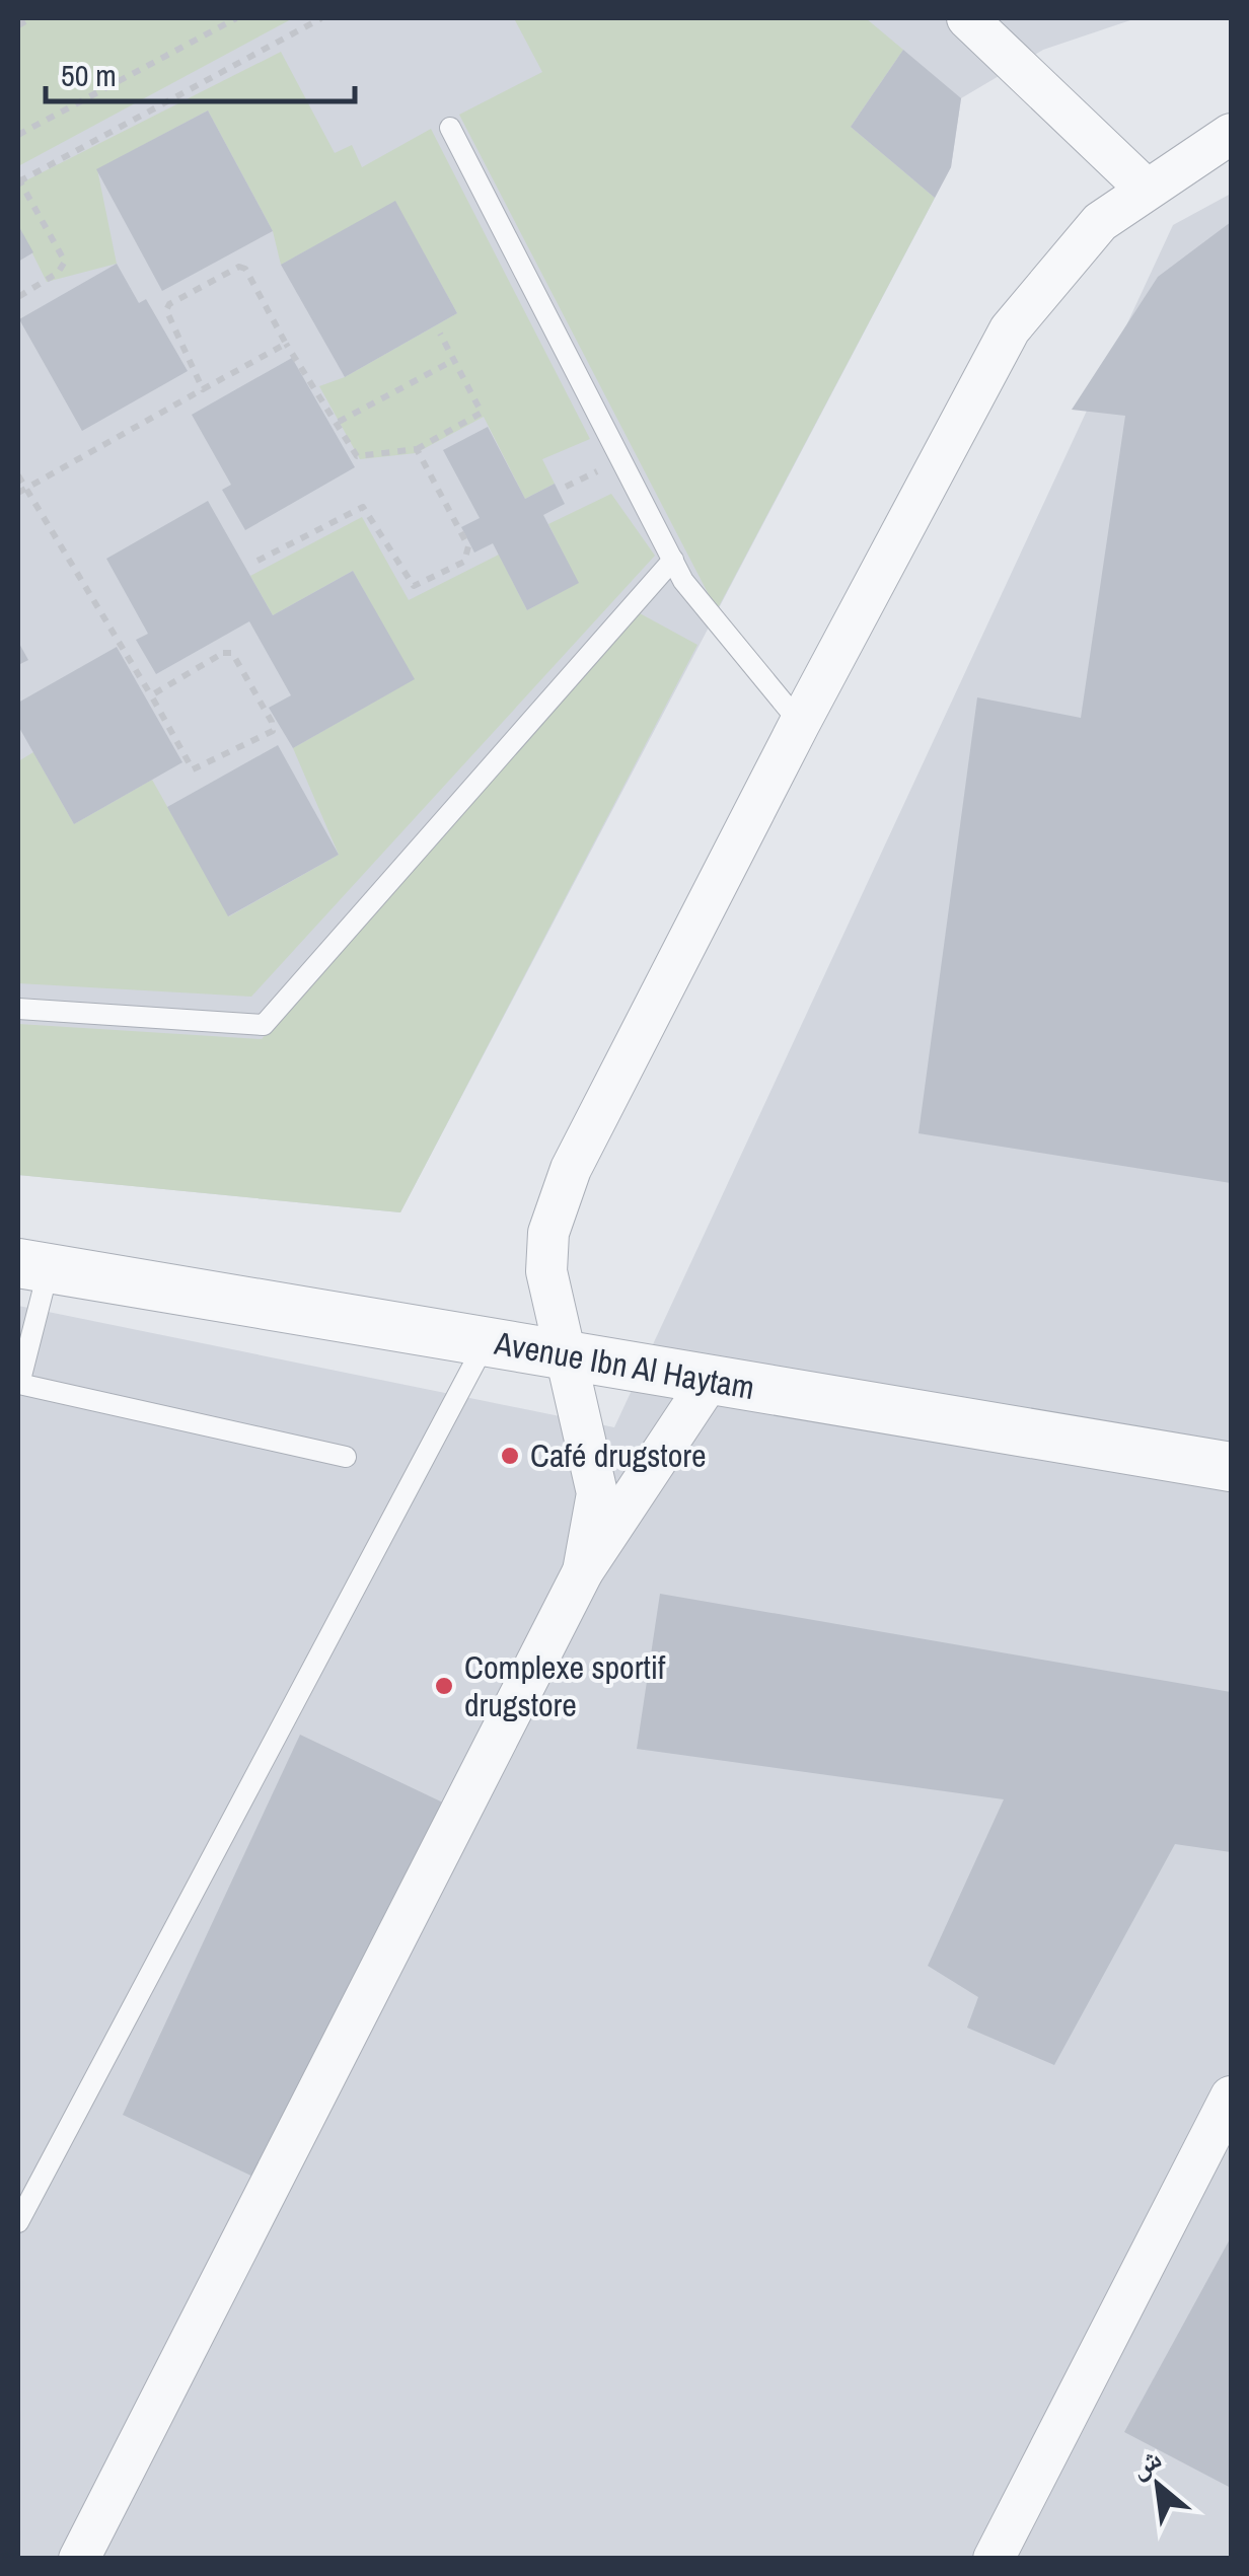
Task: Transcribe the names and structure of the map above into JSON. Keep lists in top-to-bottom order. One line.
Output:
{"streets":{"street":["Avenue Ibn Al Haytam"]},"places":["Café drugstore","Complexe sportif drugstore"],"scale_bar":"50 m","north":"top left"}
